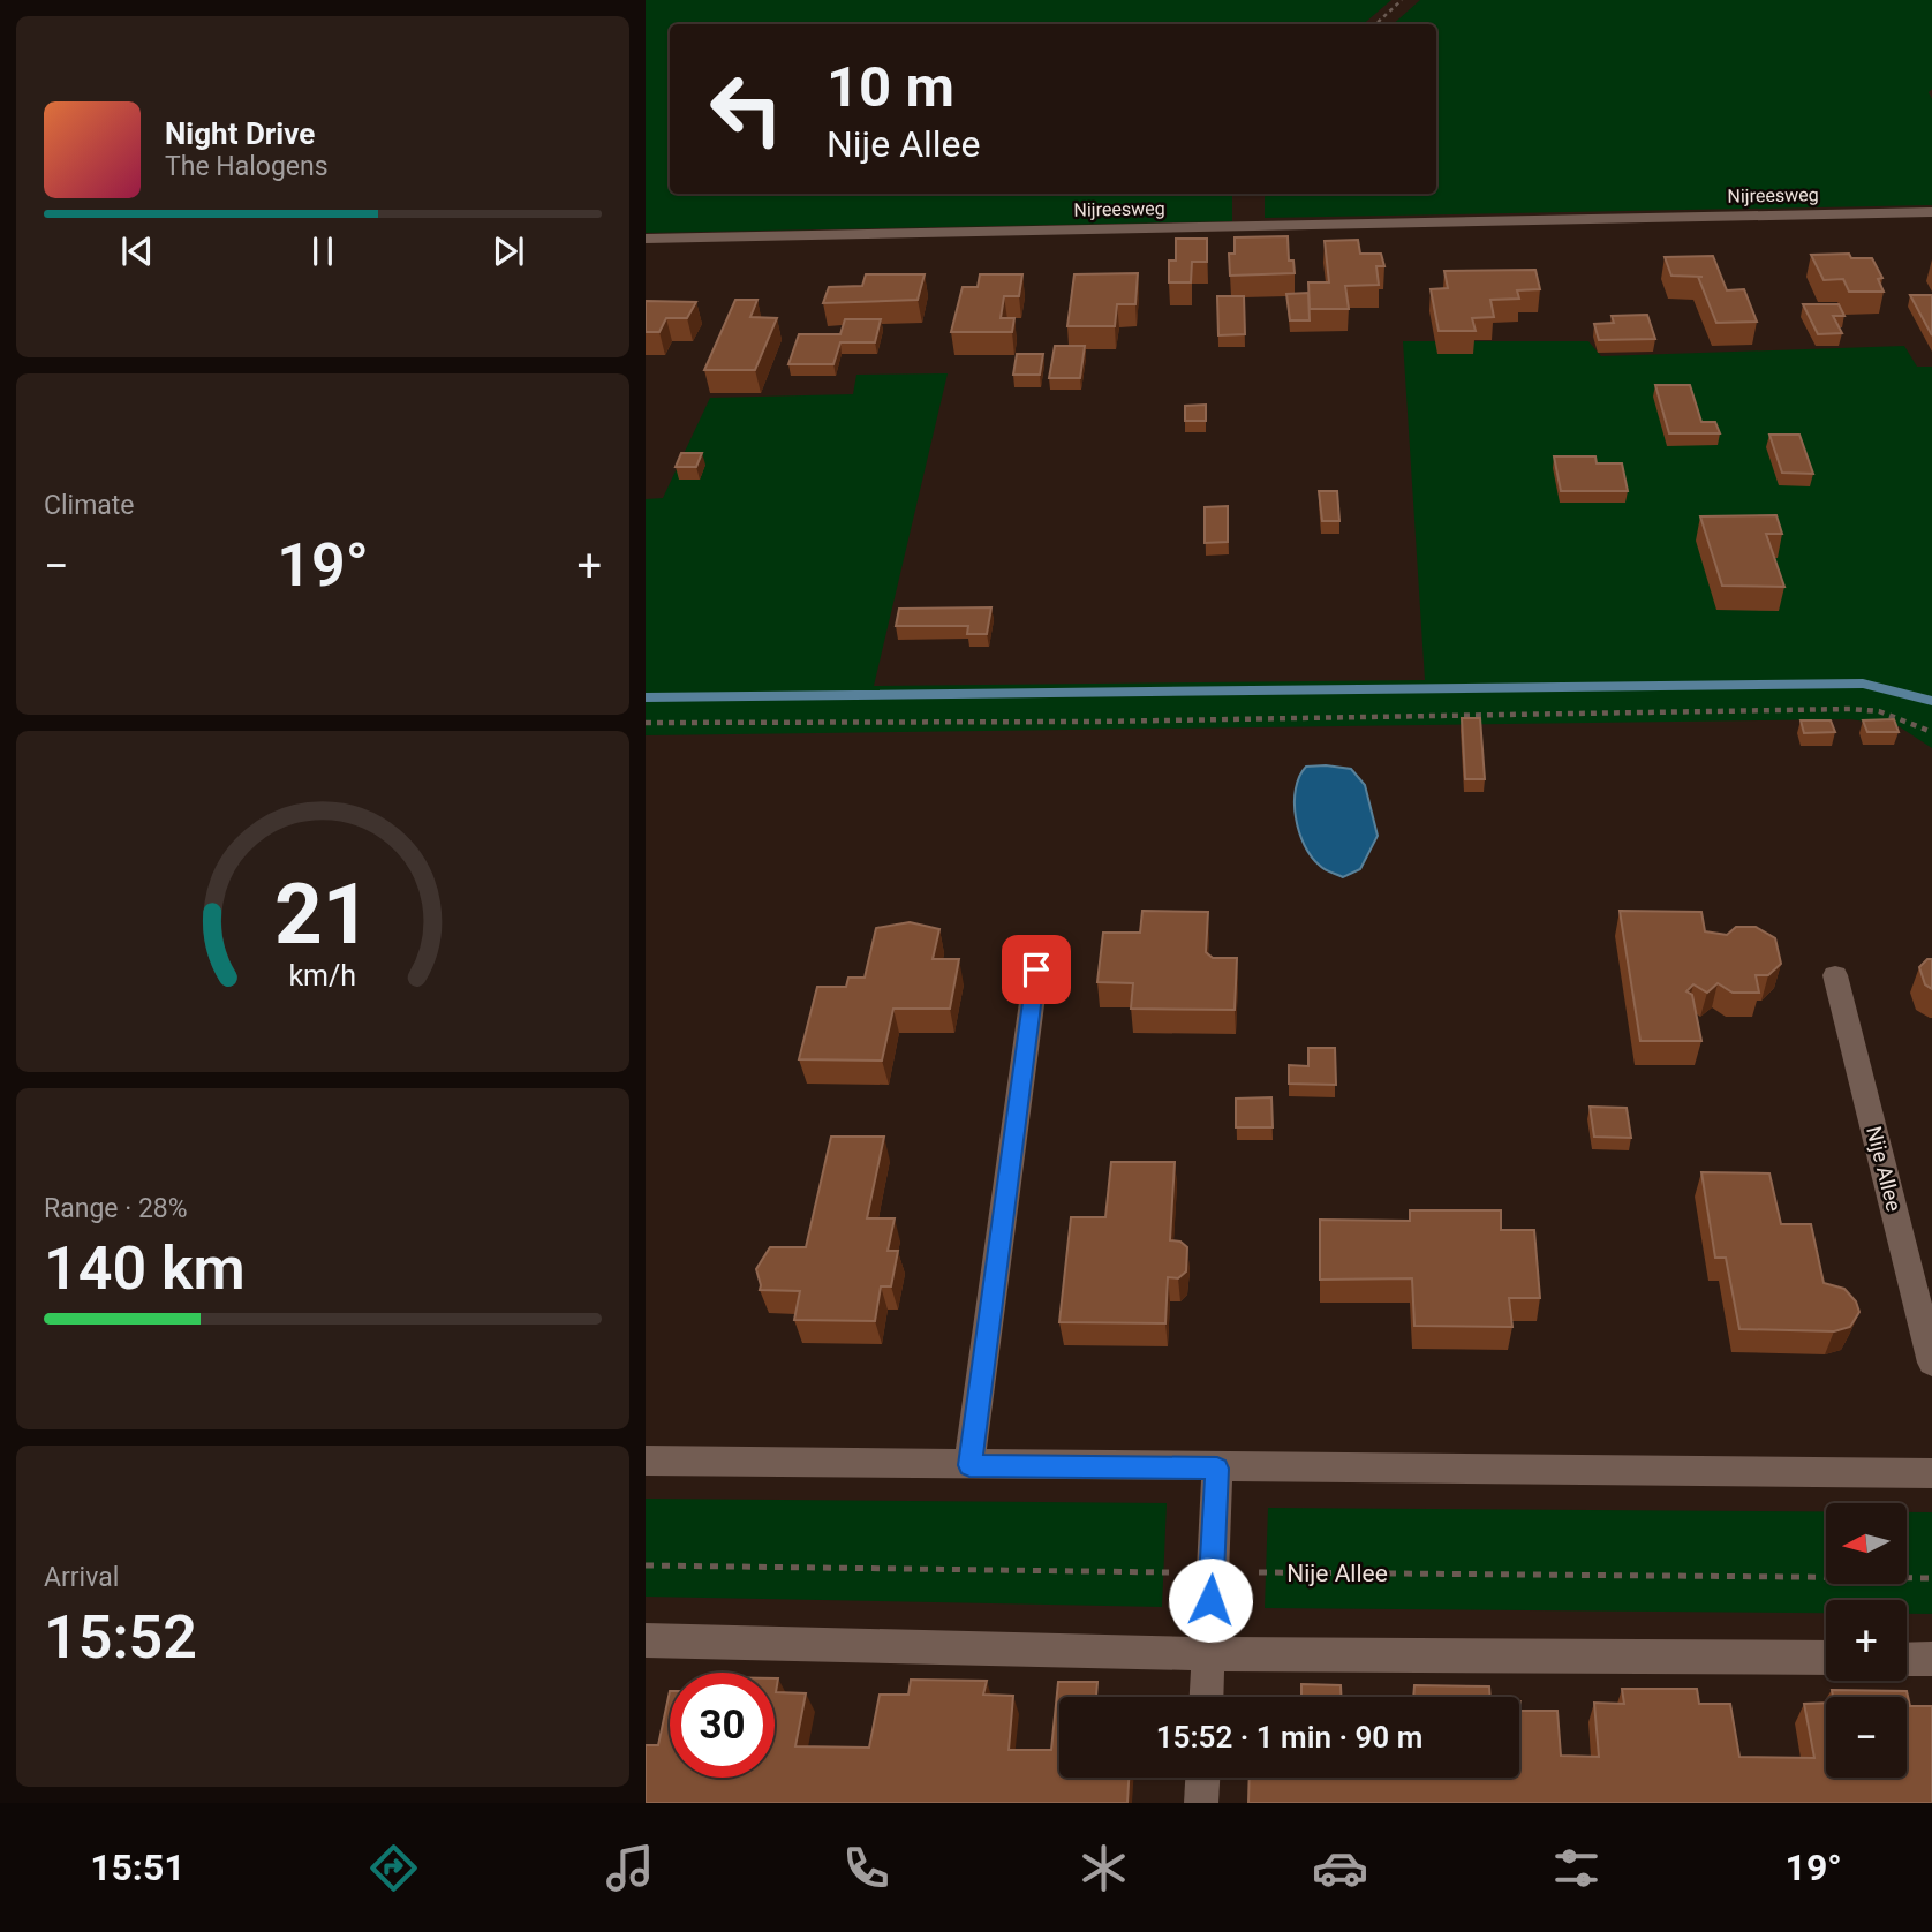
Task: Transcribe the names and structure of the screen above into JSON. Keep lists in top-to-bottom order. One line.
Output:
{"streets":{"street":["Nijreesweg","Nije Allee"]},"north":"left","page":{"turn":["10 m","Nije Allee"],"song":["Night Drive","The Halogens"],"tile":["Climate",["Range · 28%","140 km"],["Arrival","15:52"]],"heat":["−","19°","+"],"map_buttons":["+","−"],"limit":"30","trip":"15:52 · 1 min · 90 m","tabs":["15:51","19°"],"gauge":["21","km/h"]}}
